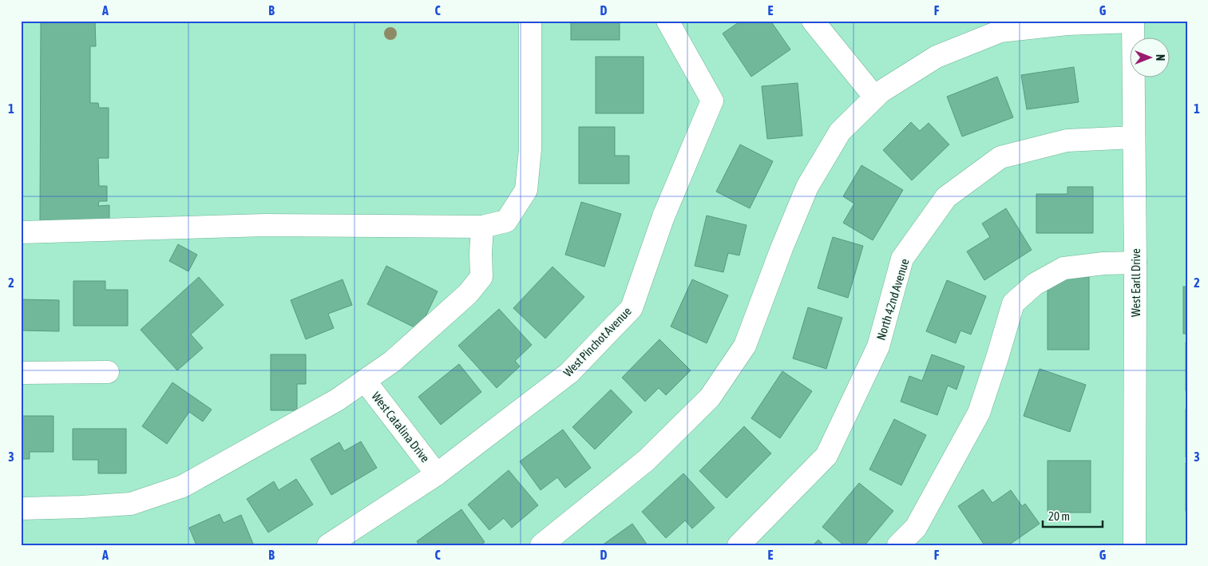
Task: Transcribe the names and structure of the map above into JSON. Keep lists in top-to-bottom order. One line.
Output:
{"streets":{"street":["West Earll Drive","North 42nd Avenue","West Pinchot Avenue","West Catalina Drive"]},"crossings":[["West Earll Drive","North 42nd Avenue"],["West Pinchot Avenue","West Catalina Drive"]],"scale_bar":"20 m","north":"right","grid":{"columns":["A","B","C","D","E","F","G"],"rows":["1","2","3"]}}
